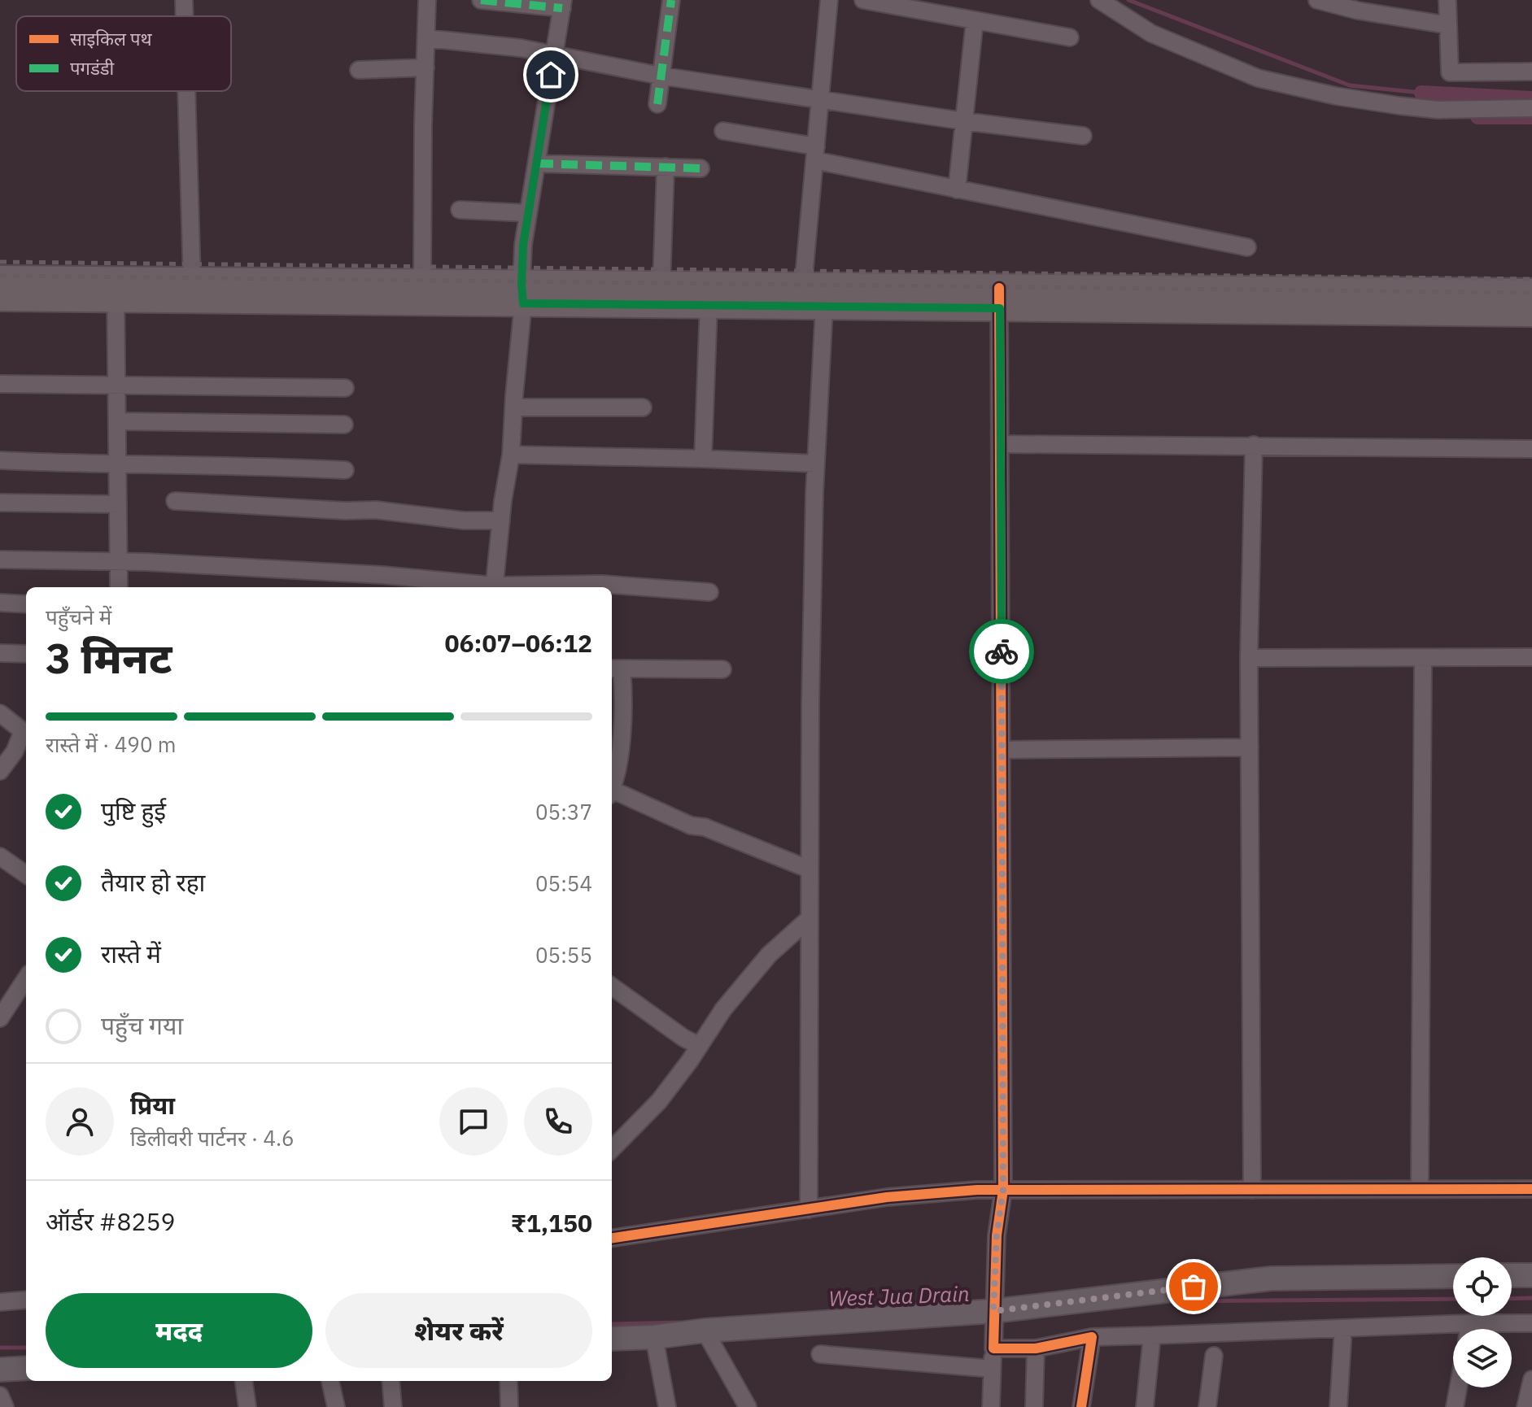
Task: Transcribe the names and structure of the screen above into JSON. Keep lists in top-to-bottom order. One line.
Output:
{"water":["West Jua Drain"],"legend":["साइकिल पथ","पगडंडी"],"page":{"heading":["3 मिनट","पहुँचने में","06:07–06:12"],"panel":["प्रिया","डिलीवरी पार्टनर · 4.6","ऑर्डर #8259","₹1,150"],"bar":"रास्ते में · 490 m","list":[["पुष्टि हुई","05:37"],["तैयार हो रहा","05:54"],["रास्ते में","05:55"],"पहुँच गया"],"buttons":["मदद","शेयर करें"]}}
